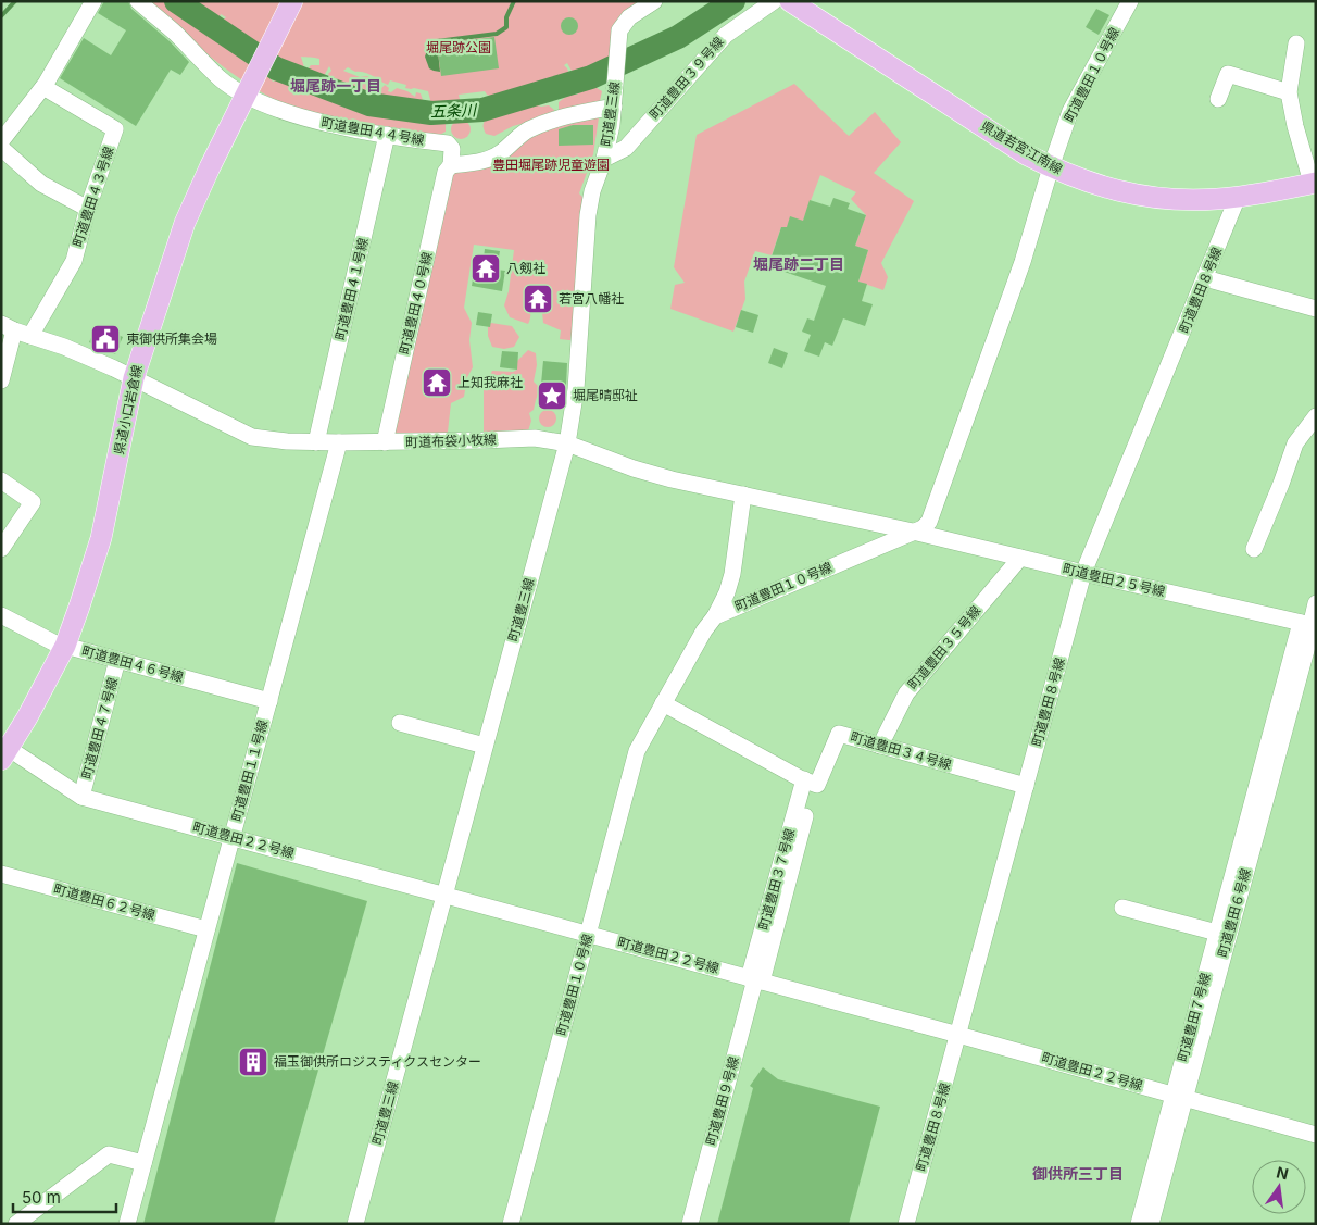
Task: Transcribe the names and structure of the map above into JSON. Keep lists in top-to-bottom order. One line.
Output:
{"streets":{"main road":["県道若宮江南線","県道小口岩倉線"],"street":["町道豊田１０号線","町道豊田３９号線","町道豊三線","町道豊田４４号線","町道豊田４３号線","町道豊田４１号線","町道豊田８号線","町道豊田４０号線","町道布袋小牧線","町道豊田２５号線","町道豊田３５号線","町道豊田４６号線","町道豊田４７号線","町道豊田３４号線","町道豊田１１号線","町道豊田２２号線","町道豊田３７号線","町道豊田６２号線","町道豊田６号線","町道豊田７号線","町道豊田９号線"]},"crossings":[["町道豊田１０号線","県道若宮江南線"],["町道豊田１０号線","町道布袋小牧線"],["町道豊田１０号線","町道豊田２５号線"],["町道豊田１０号線","町道豊田２２号線"],["町道豊田３９号線","町道豊三線"],["町道豊三線","町道布袋小牧線"],["町道豊三線","町道豊田２２号線"],["町道豊田４４号線","町道豊田４１号線"],["町道豊田４４号線","町道豊田４０号線"],["町道豊田４４号線","県道小口岩倉線"],["県道若宮江南線","町道豊田８号線"],["町道豊田４３号線","町道布袋小牧線"],["町道豊田４１号線","町道布袋小牧線"],["町道豊田８号線","町道豊田２５号線"],["町道豊田８号線","町道豊田３４号線"],["町道豊田８号線","町道豊田２２号線"],["町道豊田４０号線","町道布袋小牧線"],["県道小口岩倉線","町道布袋小牧線"],["県道小口岩倉線","町道豊田４６号線"],["県道小口岩倉線","町道豊田２２号線"],["町道布袋小牧線","町道豊田２５号線"],["町道布袋小牧線","町道豊田１１号線"],["町道豊田２５号線","町道豊田３５号線"],["町道豊田２５号線","町道豊田６号線"],["町道豊田２５号線","町道豊田７号線"],["町道豊田３５号線","町道豊田３４号線"],["町道豊田４６号線","町道豊田４７号線"],["町道豊田４６号線","町道豊田１１号線"],["町道豊田４７号線","町道豊田２２号線"],["町道豊田３４号線","町道豊田３７号線"],["町道豊田１１号線","町道豊田２２号線"],["町道豊田１１号線","町道豊田６２号線"],["町道豊田２２号線","町道豊田３７号線"],["町道豊田２２号線","町道豊田６号線"],["町道豊田２２号線","町道豊田７号線"],["町道豊田２２号線","町道豊田９号線"],["町道豊田３７号線","町道豊田９号線"],["町道豊田６号線","町道豊田７号線"]],"districts":["堀尾跡一丁目","堀尾跡二丁目","御供所三丁目"],"water":["五条川"],"parks":["堀尾跡公園","豊田堀尾跡児童遊園"],"places":{"temple":["八剱社","若宮八幡社","上知我麻社"],"public building":["東御供所集会場"],"place":["堀尾晴邸祉"],"building":["福玉御供所ロジスティクスセンター"]},"scale_bar":"50 m","north":"top"}
